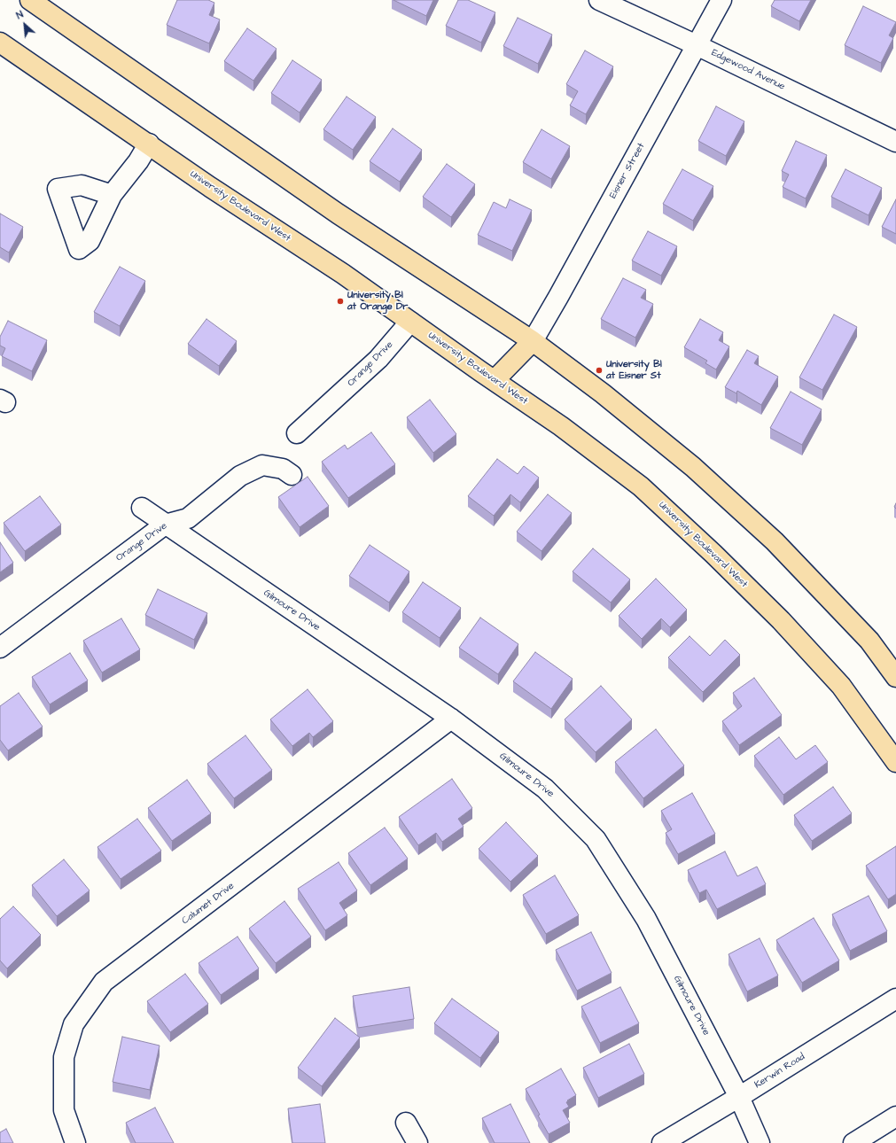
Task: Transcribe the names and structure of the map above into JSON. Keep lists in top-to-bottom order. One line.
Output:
{"streets":{"main road":["University Boulevard West"],"street":["Edgewood Avenue","Eisner Street","Orange Drive","Gilmoure Drive","Calumet Drive","Kerwin Road"]},"crossings":[["Edgewood Avenue","Eisner Street"],["University Boulevard West","Orange Drive"],["Orange Drive","Gilmoure Drive"],["Gilmoure Drive","Calumet Drive"],["Gilmoure Drive","Kerwin Road"]],"places":["University Bl at Orange Dr","University Bl at Eisner St"],"north":"top left"}
